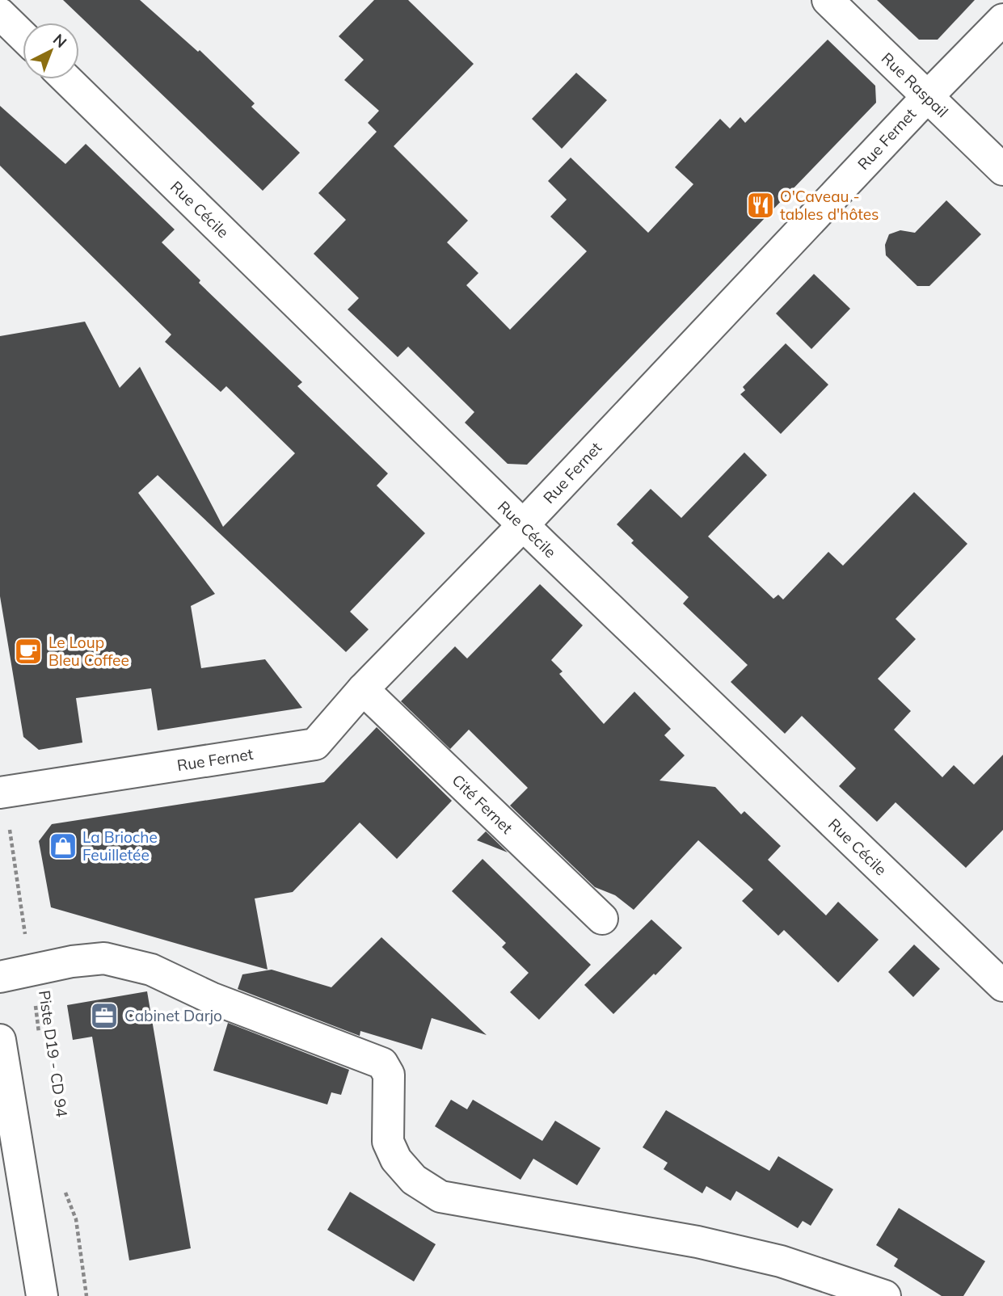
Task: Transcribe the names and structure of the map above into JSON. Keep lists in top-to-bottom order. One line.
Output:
{"streets":{"street":["Rue Raspail","Rue Fernet","Rue Cécile","Cité Fernet"],"path":["Piste D19 - CD 94"]},"crossings":[["Rue Raspail","Rue Fernet"],["Rue Fernet","Rue Cécile"],["Rue Fernet","Cité Fernet"]],"places":{"restaurant":["O'Caveau - tables d'hôtes"],"cafe":["Le Loup Bleu Coffee"],"shop":["La Brioche Feuilletée"],"office":["Cabinet Darjo"]},"north":"top right"}
